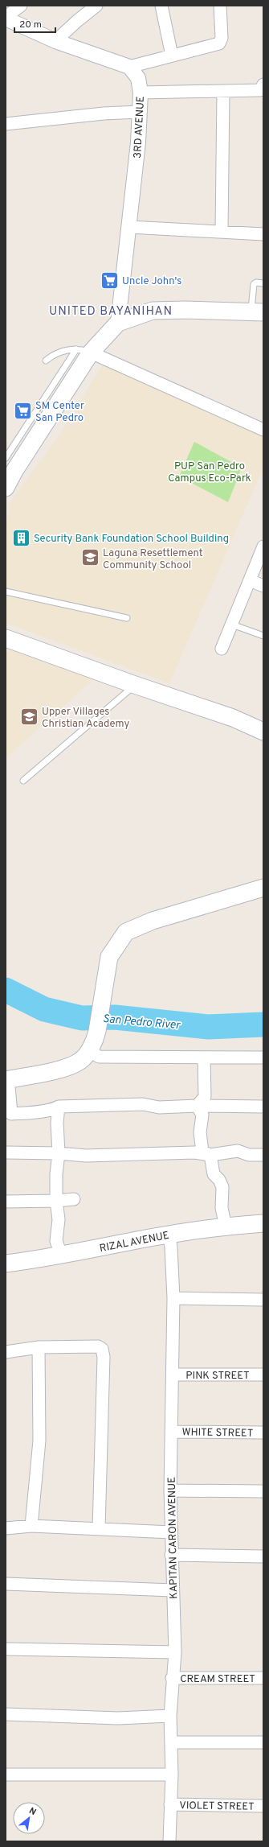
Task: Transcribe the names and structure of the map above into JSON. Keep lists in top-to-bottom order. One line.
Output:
{"streets":{"main road":["RIZAL AVENUE"],"street":["3RD AVENUE","PINK STREET","WHITE STREET","KAPITAN CARON AVENUE","CREAM STREET","VIOLET STREET"]},"crossings":[["RIZAL AVENUE","KAPITAN CARON AVENUE"],["PINK STREET","KAPITAN CARON AVENUE"],["WHITE STREET","KAPITAN CARON AVENUE"],["KAPITAN CARON AVENUE","CREAM STREET"],["KAPITAN CARON AVENUE","VIOLET STREET"]],"districts":["UNITED BAYANIHAN"],"water":["San Pedro River"],"parks":["PUP San Pedro Campus Eco-Park"],"places":{"supermarket":["Uncle John's","SM Center San Pedro"],"building":["Security Bank Foundation School Building"],"school or university":["Laguna Resettlement Community School","Upper Villages Christian Academy"]},"scale_bar":"20 m","north":"top right"}
